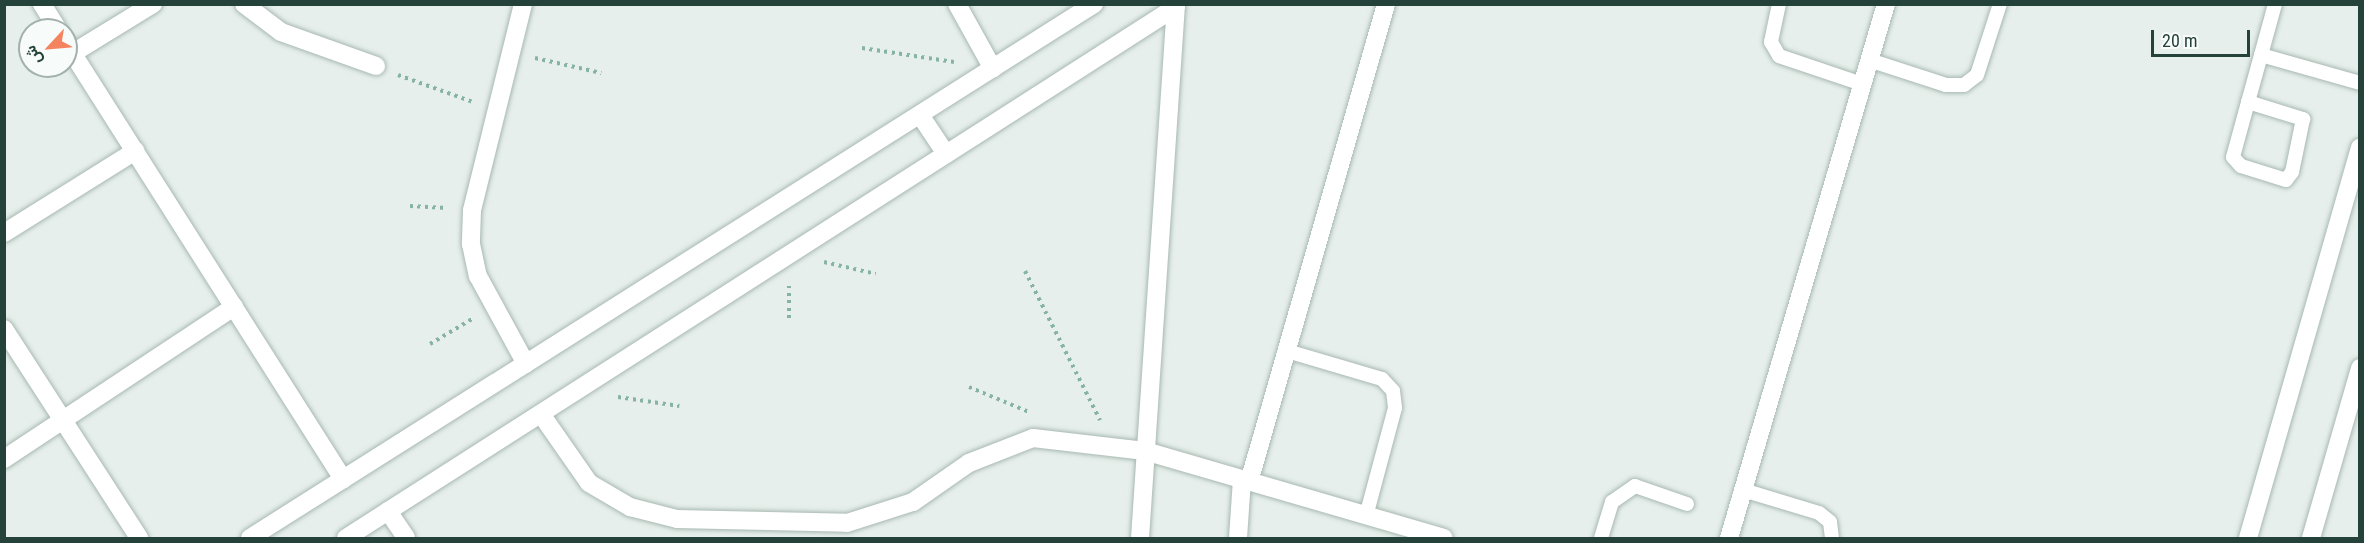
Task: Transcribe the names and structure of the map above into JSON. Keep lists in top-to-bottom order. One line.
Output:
{"scale_bar":"20 m","north":"bottom left"}
